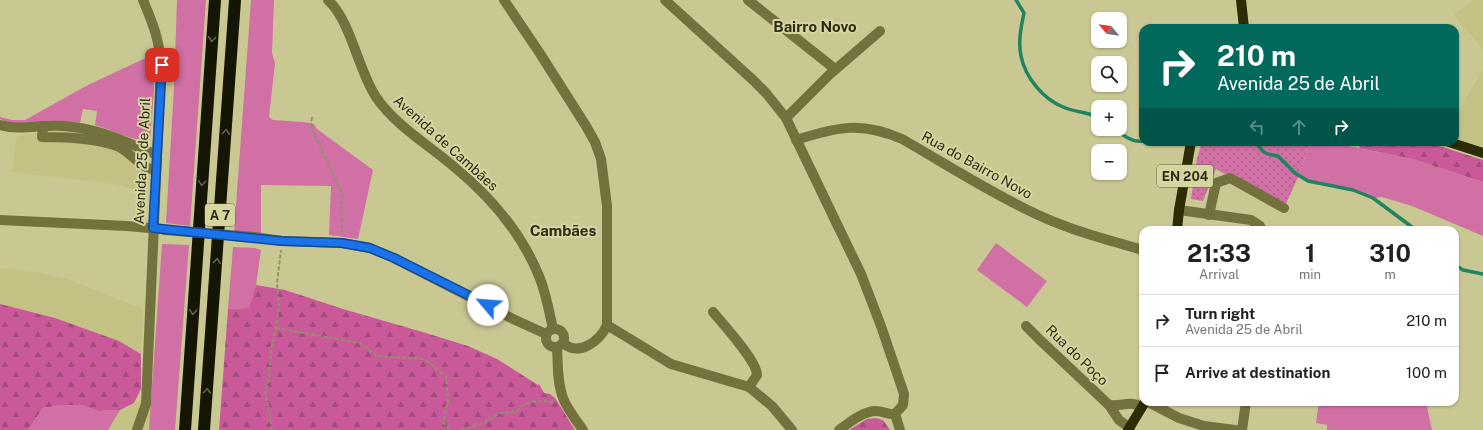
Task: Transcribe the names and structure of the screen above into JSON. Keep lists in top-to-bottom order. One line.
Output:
{"streets":{"highway":["A 7"],"main road":["EN 204"],"street":["Avenida de Cambães","Avenida 25 de Abril","Rua do Bairro Novo","Rua do Poço"]},"districts":["Bairro Novo","Cambães"],"north":"top left","page":{"map_buttons":["+","−"],"turn":["210 m","Avenida 25 de Abril"],"eta":["21:33","Arrival","1","min","310","m"],"list":[{"name":"Turn right","note":"Avenida 25 de Abril","value":"210 m"},{"name":"Arrive at destination","value":"100 m"}]}}
